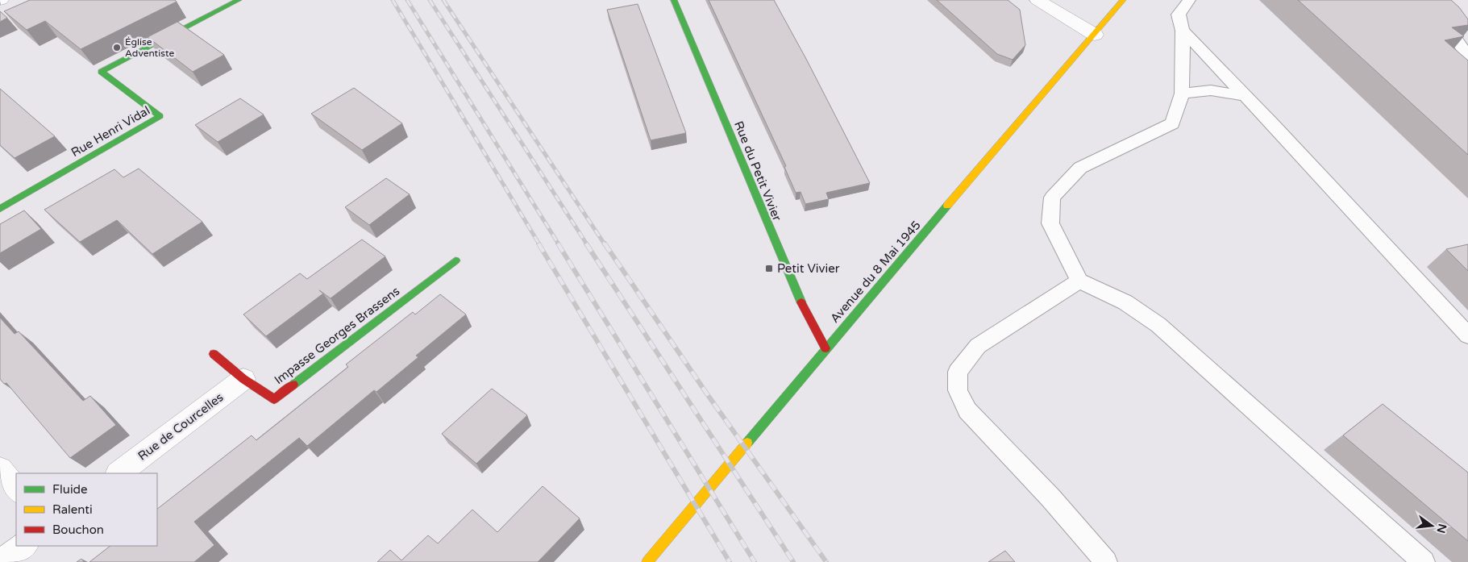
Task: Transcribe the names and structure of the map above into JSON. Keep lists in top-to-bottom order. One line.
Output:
{"streets":{"street":["Rue Henri Vidal","Rue du Petit Vivier","Avenue du 8 Mai 1945","Impasse Georges Brassens","Rue de Courcelles"]},"crossings":[["Rue du Petit Vivier","Avenue du 8 Mai 1945"],["Impasse Georges Brassens","Rue de Courcelles"]],"places":{"other":["Église Adventiste"],"transit":["Petit Vivier"]},"legend":["Fluide","Ralenti","Bouchon"],"north":"right"}
